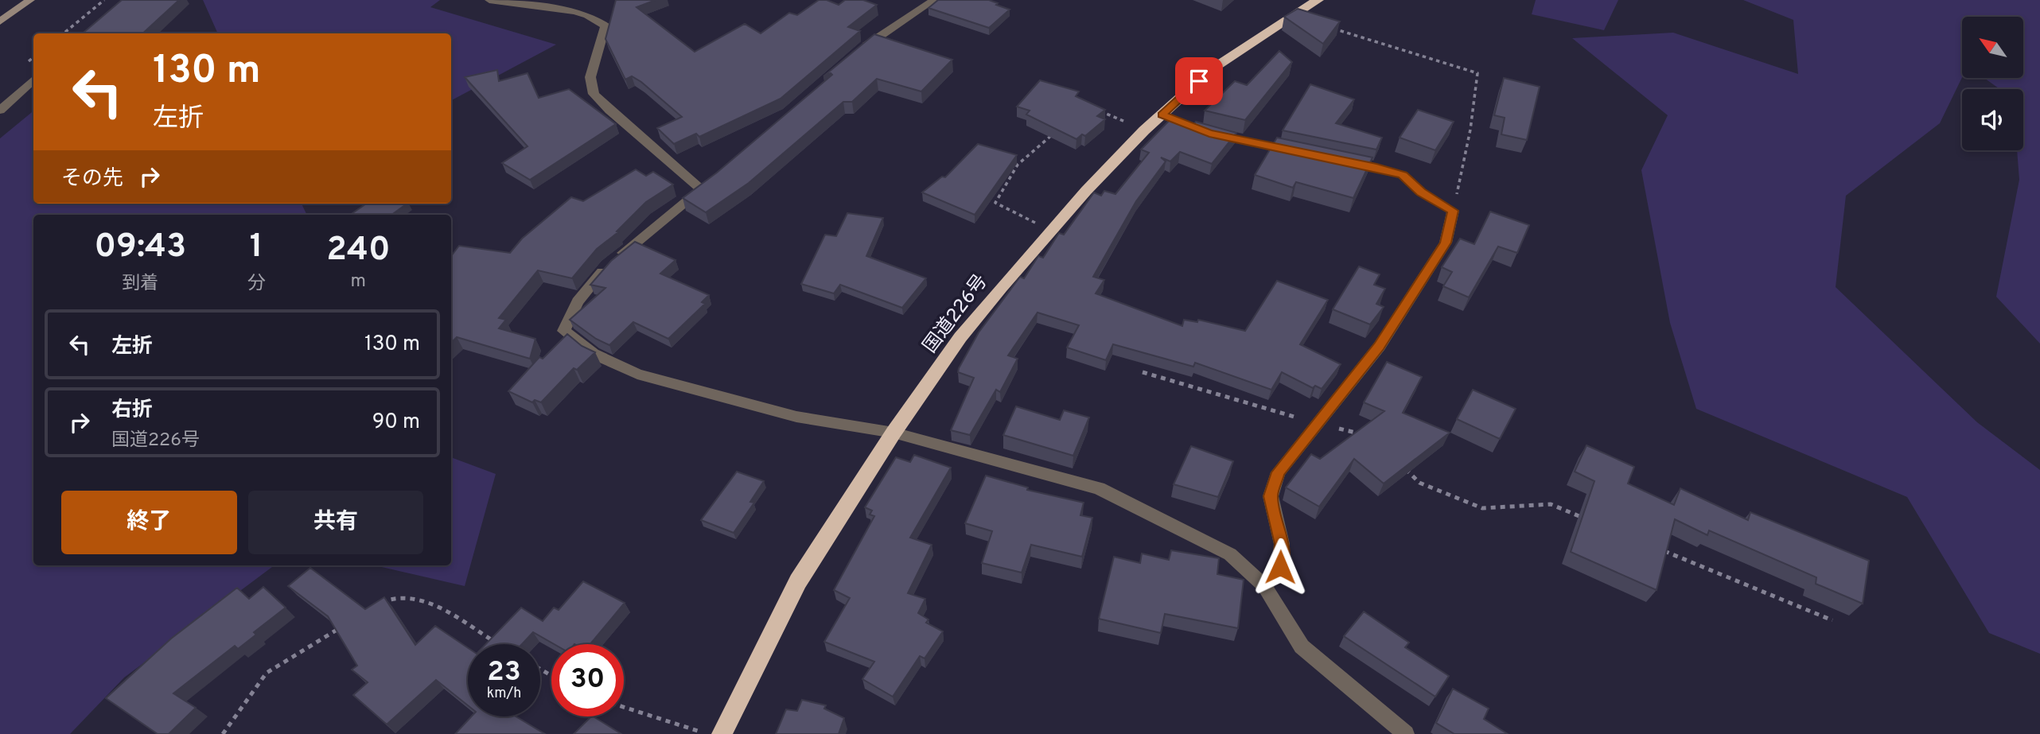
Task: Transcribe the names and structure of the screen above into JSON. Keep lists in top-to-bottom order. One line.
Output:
{"streets":{"highway":["国道226号"]},"north":"top left","page":{"turn":["130 m","左折"],"then":"その先","eta":["09:43","到着","1","分","240","m"],"list":[{"name":"左折","value":"130 m"},{"name":"右折","note":"国道226号","value":"90 m"}],"buttons":["終了","共有"],"speed":"23 km/h","limit":"30"}}
